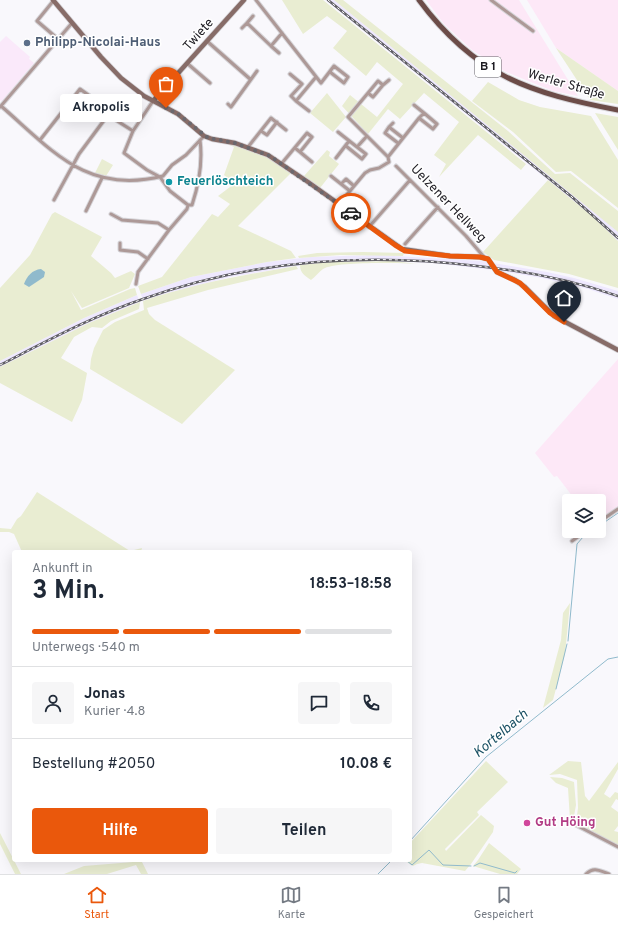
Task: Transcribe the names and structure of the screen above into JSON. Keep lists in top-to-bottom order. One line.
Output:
{"streets":{"main road":["B 1","Werler Straße"],"street":["Twiete","Uelzener Hellweg"]},"water":["Kortelbach"],"places":["Philipp-Nicolai-Haus","Akropolis","Feuerlöschteich","Gut Höing"],"page":{"bubble":"Akropolis","heading":["3 Min.","Ankunft in","18:53–18:58"],"panel":["Jonas","Kurier · 4.8","Bestellung #2050","10.08 €"],"bar":"Unterwegs · 540 m","buttons":["Hilfe","Teilen"],"tabs":["Start","Karte","Gespeichert"]}}
